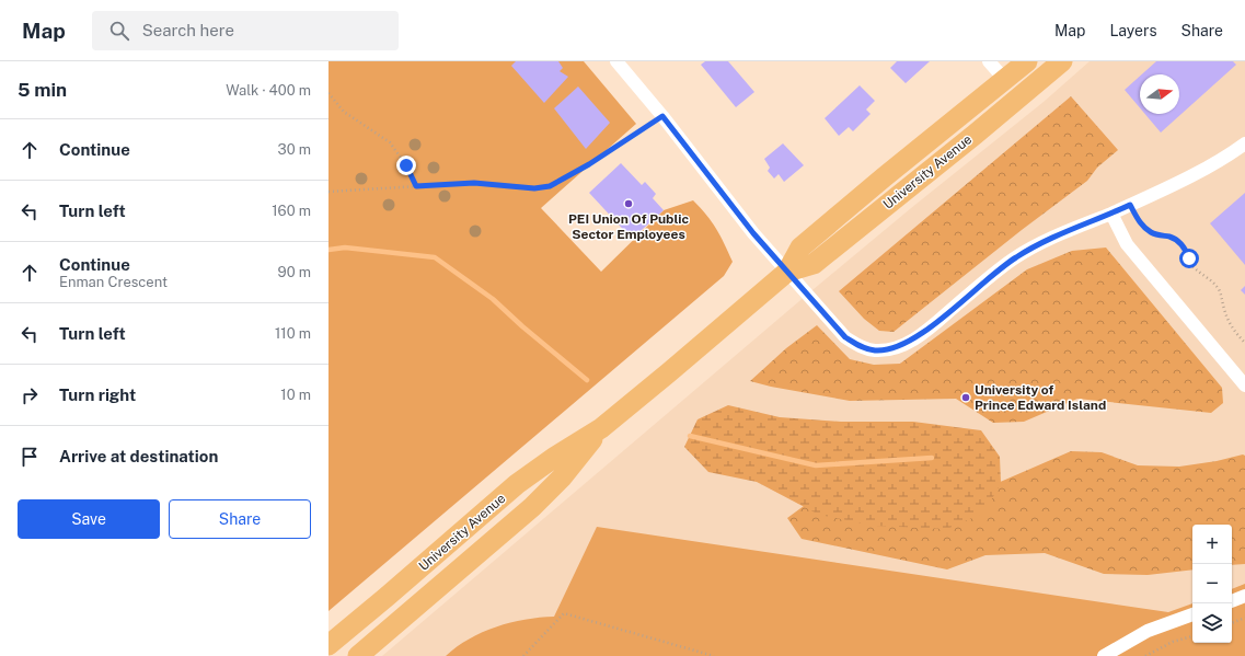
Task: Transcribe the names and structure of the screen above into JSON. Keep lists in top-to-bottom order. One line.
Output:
{"streets":{"main road":["University Avenue"]},"places":["PEI Union Of Public Sector Employees","University of Prince Edward Island"],"north":"right","page":{"header":"Map","search":"Search here","nav":["Map","Layers","Share"],"heading":["5 min","Walk · 400 m"],"list":[["Continue","30 m"],["Turn left","160 m"],["Continue","Enman Crescent","90 m"],["Turn left","110 m"],["Turn right","10 m"],"Arrive at destination"],"buttons":["Save","Share"],"map_buttons":["+","−"]}}
